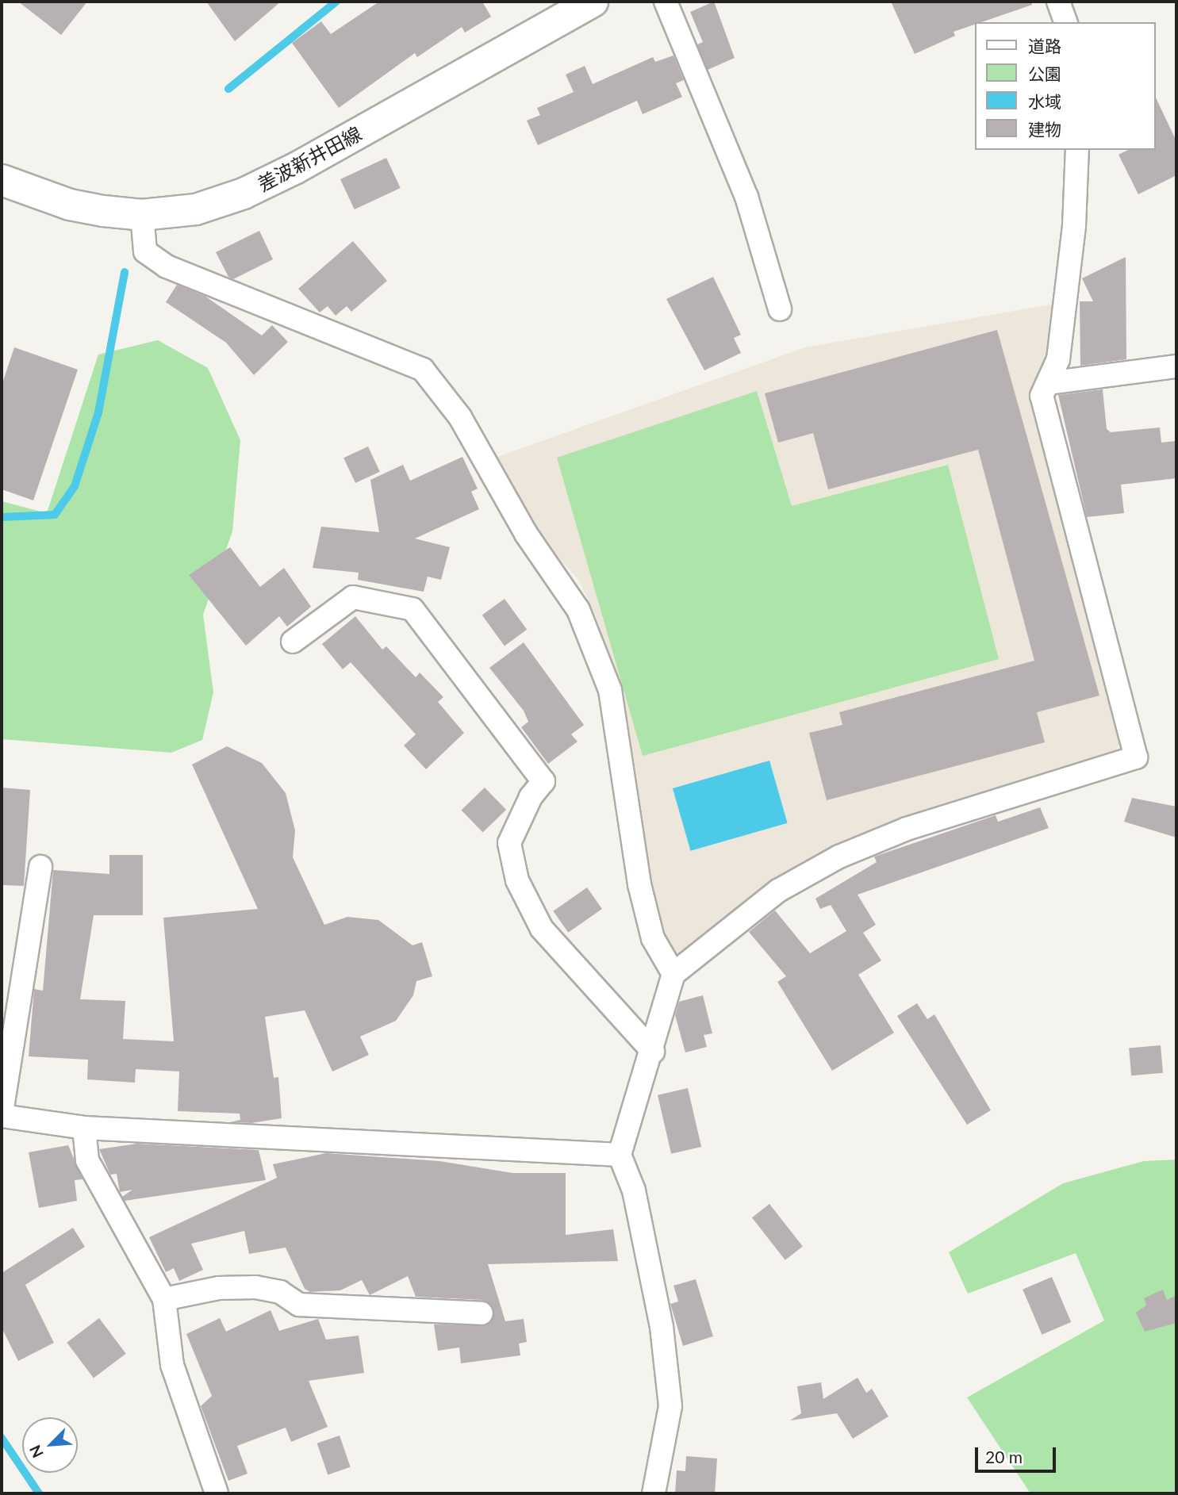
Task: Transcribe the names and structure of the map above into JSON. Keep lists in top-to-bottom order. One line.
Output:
{"streets":{"main road":["差波新井田線"]},"legend":["道路","公園","水域","建物"],"scale_bar":"20 m","north":"bottom left"}
